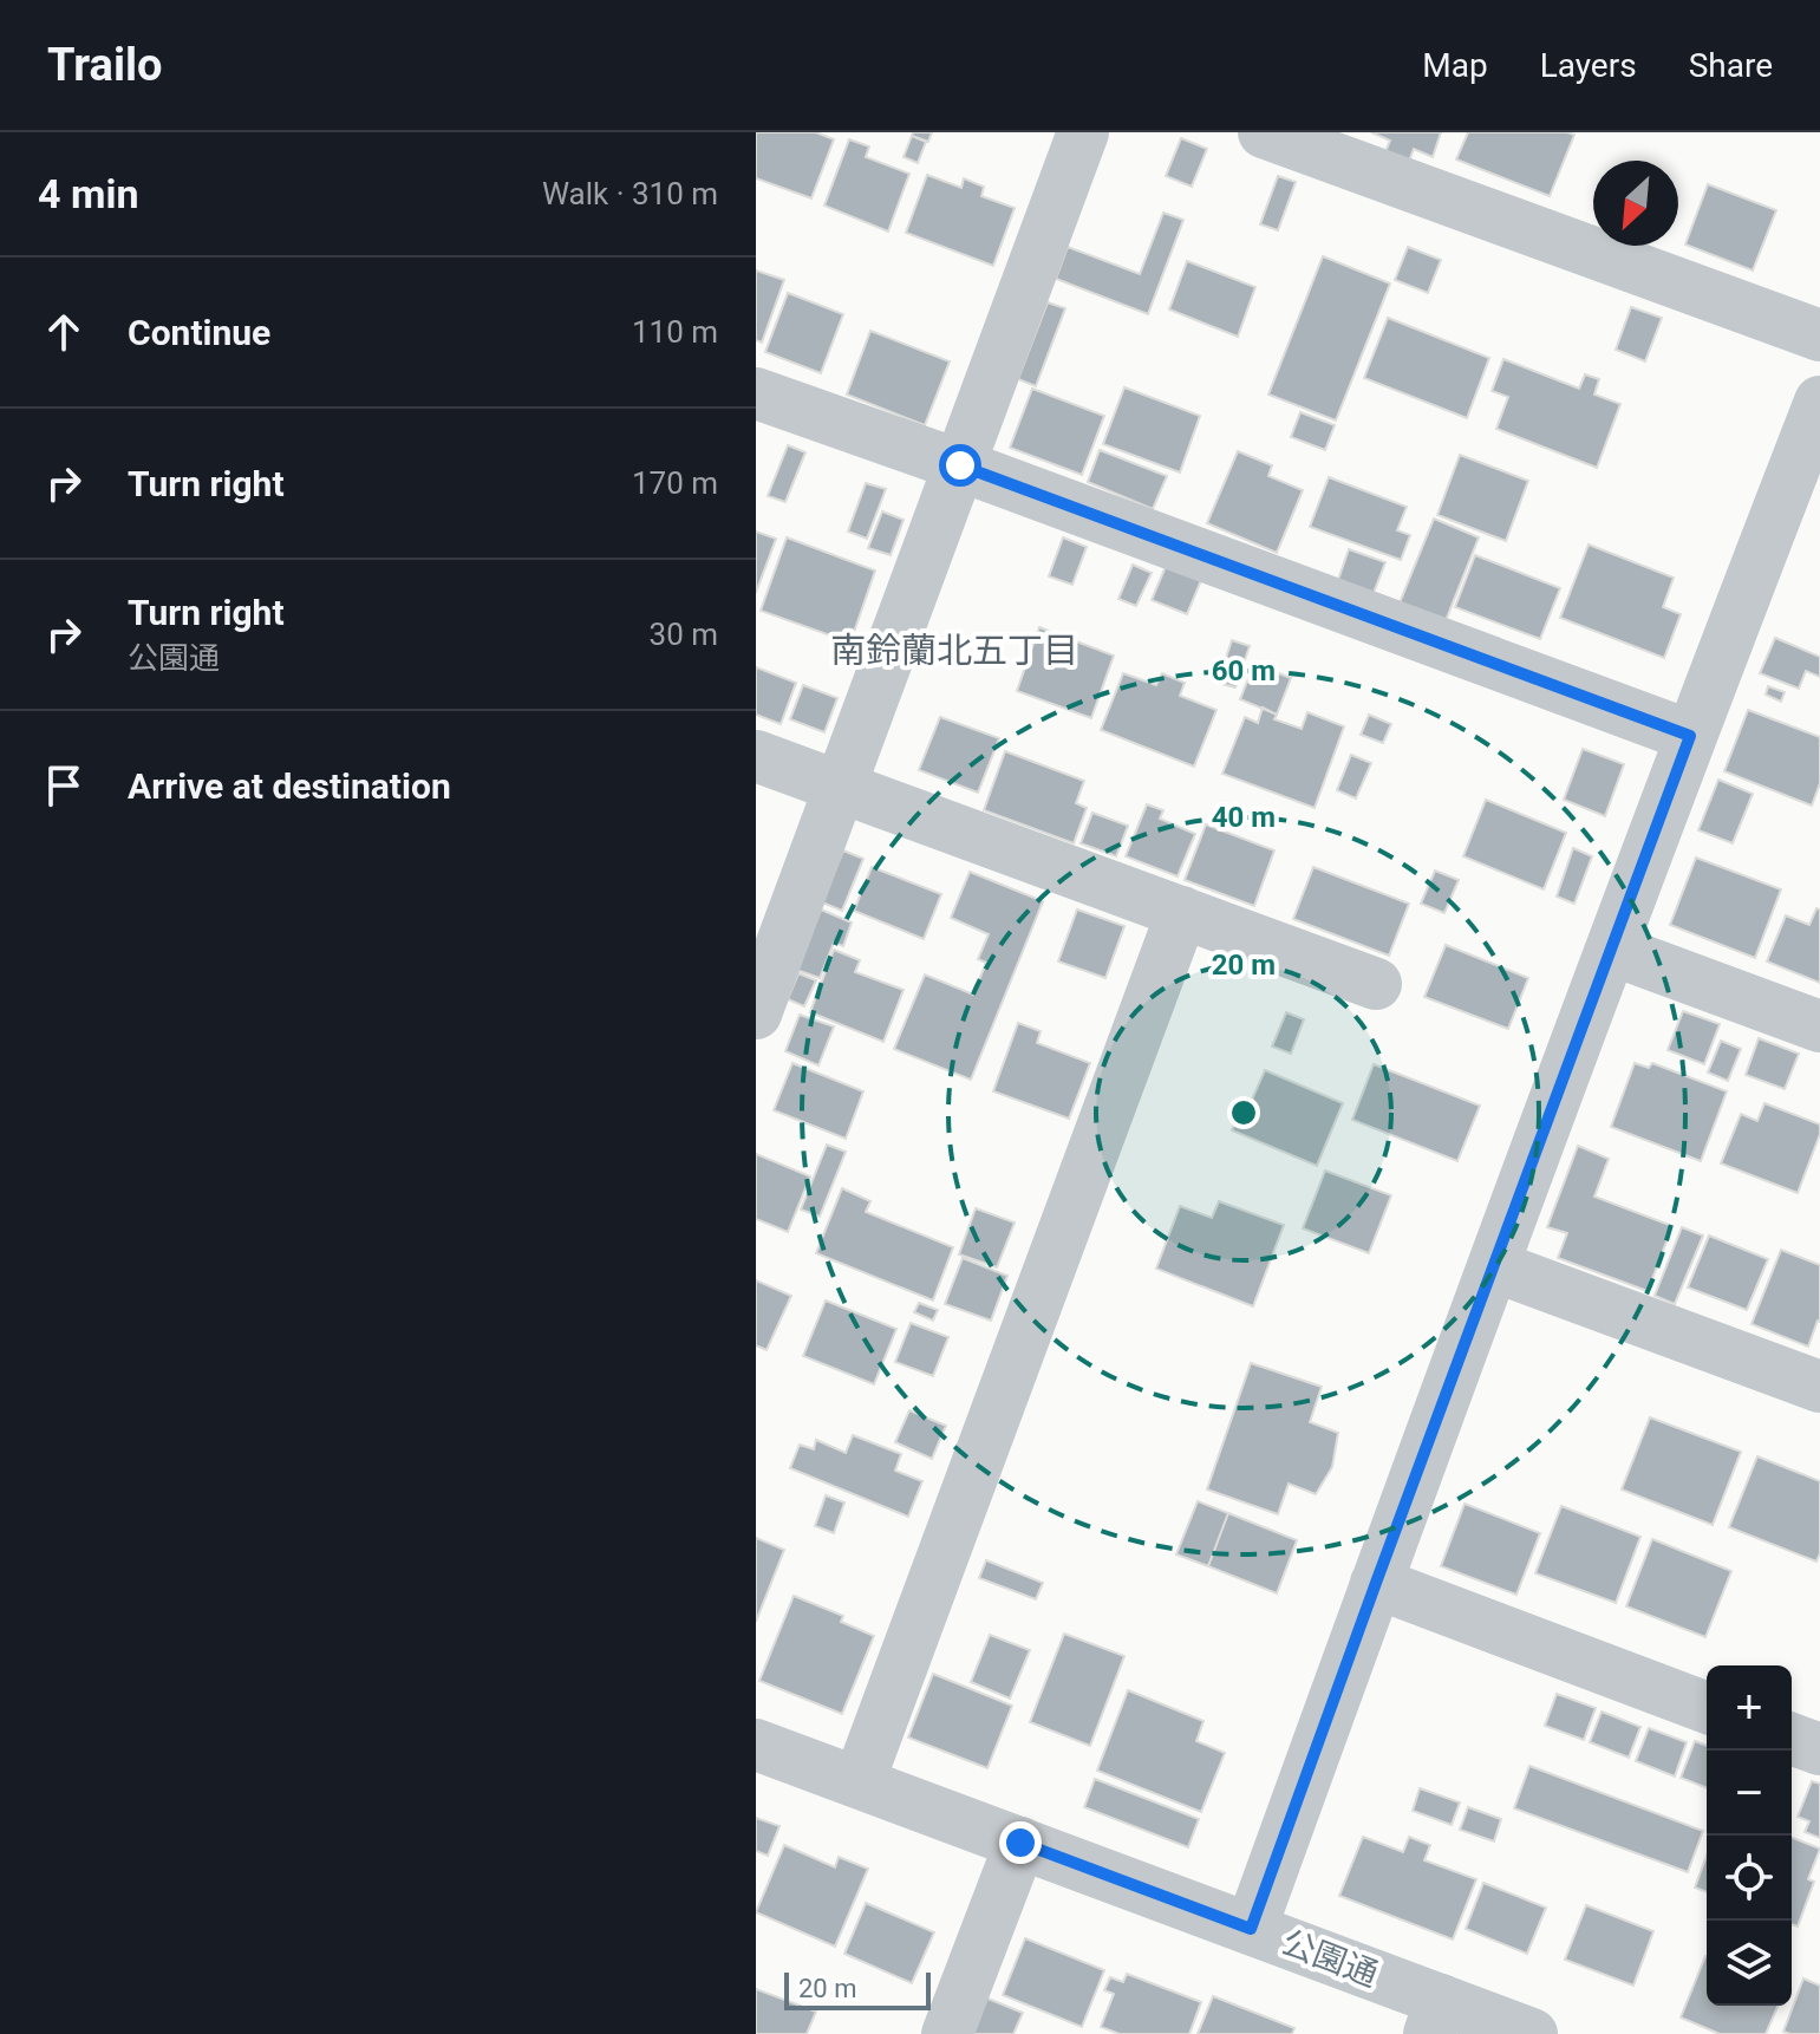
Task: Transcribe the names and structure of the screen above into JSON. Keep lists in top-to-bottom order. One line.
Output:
{"streets":{"street":["公園通"]},"districts":["南鈴蘭北五丁目"],"scale_bar":"20 m","north":"bottom left","page":{"header":"Trailo","nav":["Map","Layers","Share"],"heading":["4 min","Walk · 310 m"],"list":[["Continue","110 m"],["Turn right","170 m"],["Turn right","公園通","30 m"],"Arrive at destination"],"map_buttons":["+","−"],"scale":"20 m"},"rings":["60 m","40 m","20 m"]}
